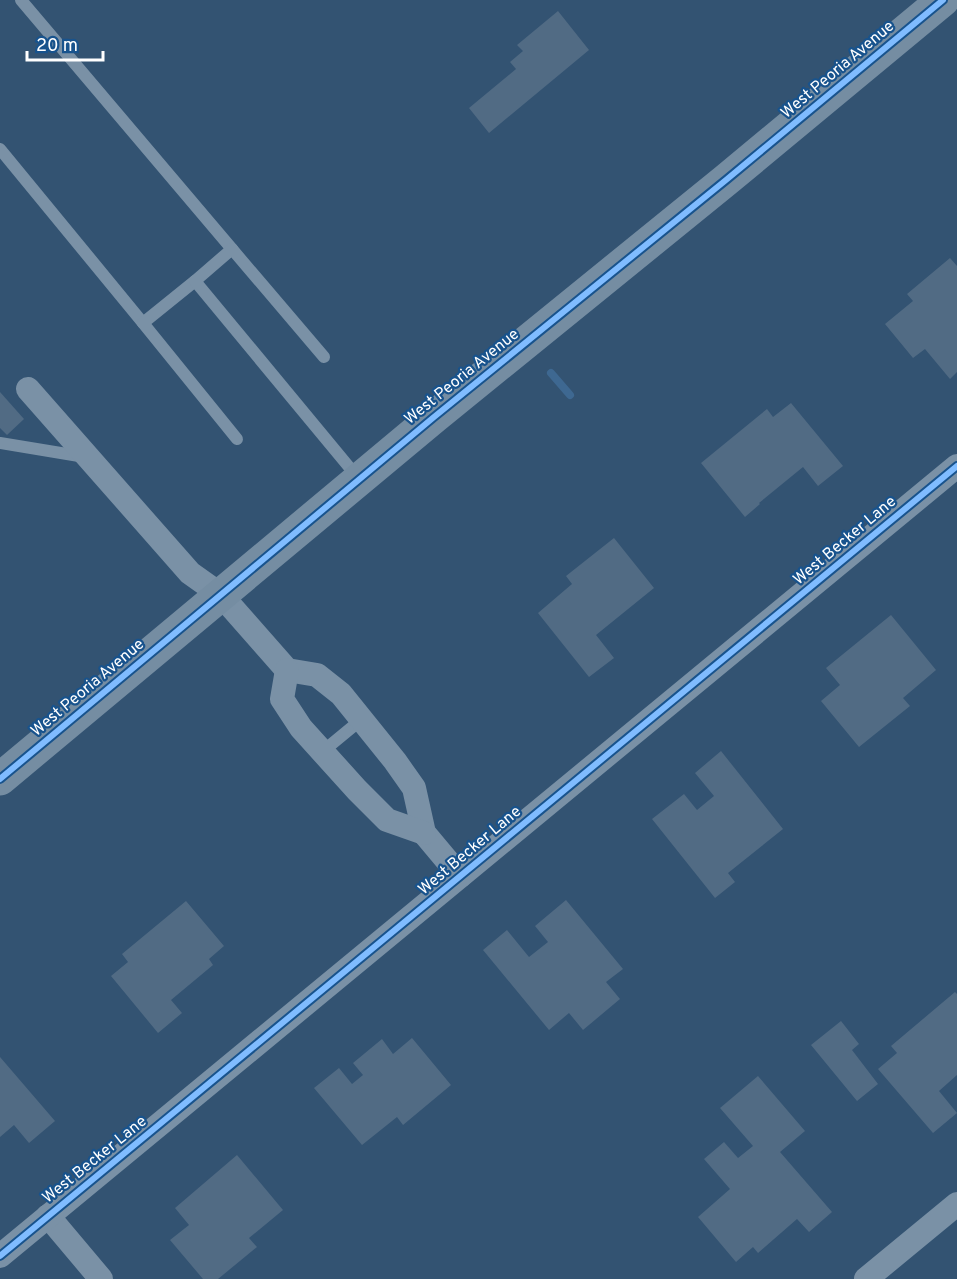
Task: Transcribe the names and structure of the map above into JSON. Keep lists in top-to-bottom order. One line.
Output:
{"streets":{"main road":["West Peoria Avenue"],"street":["West Becker Lane"]},"scale_bar":"20 m"}
